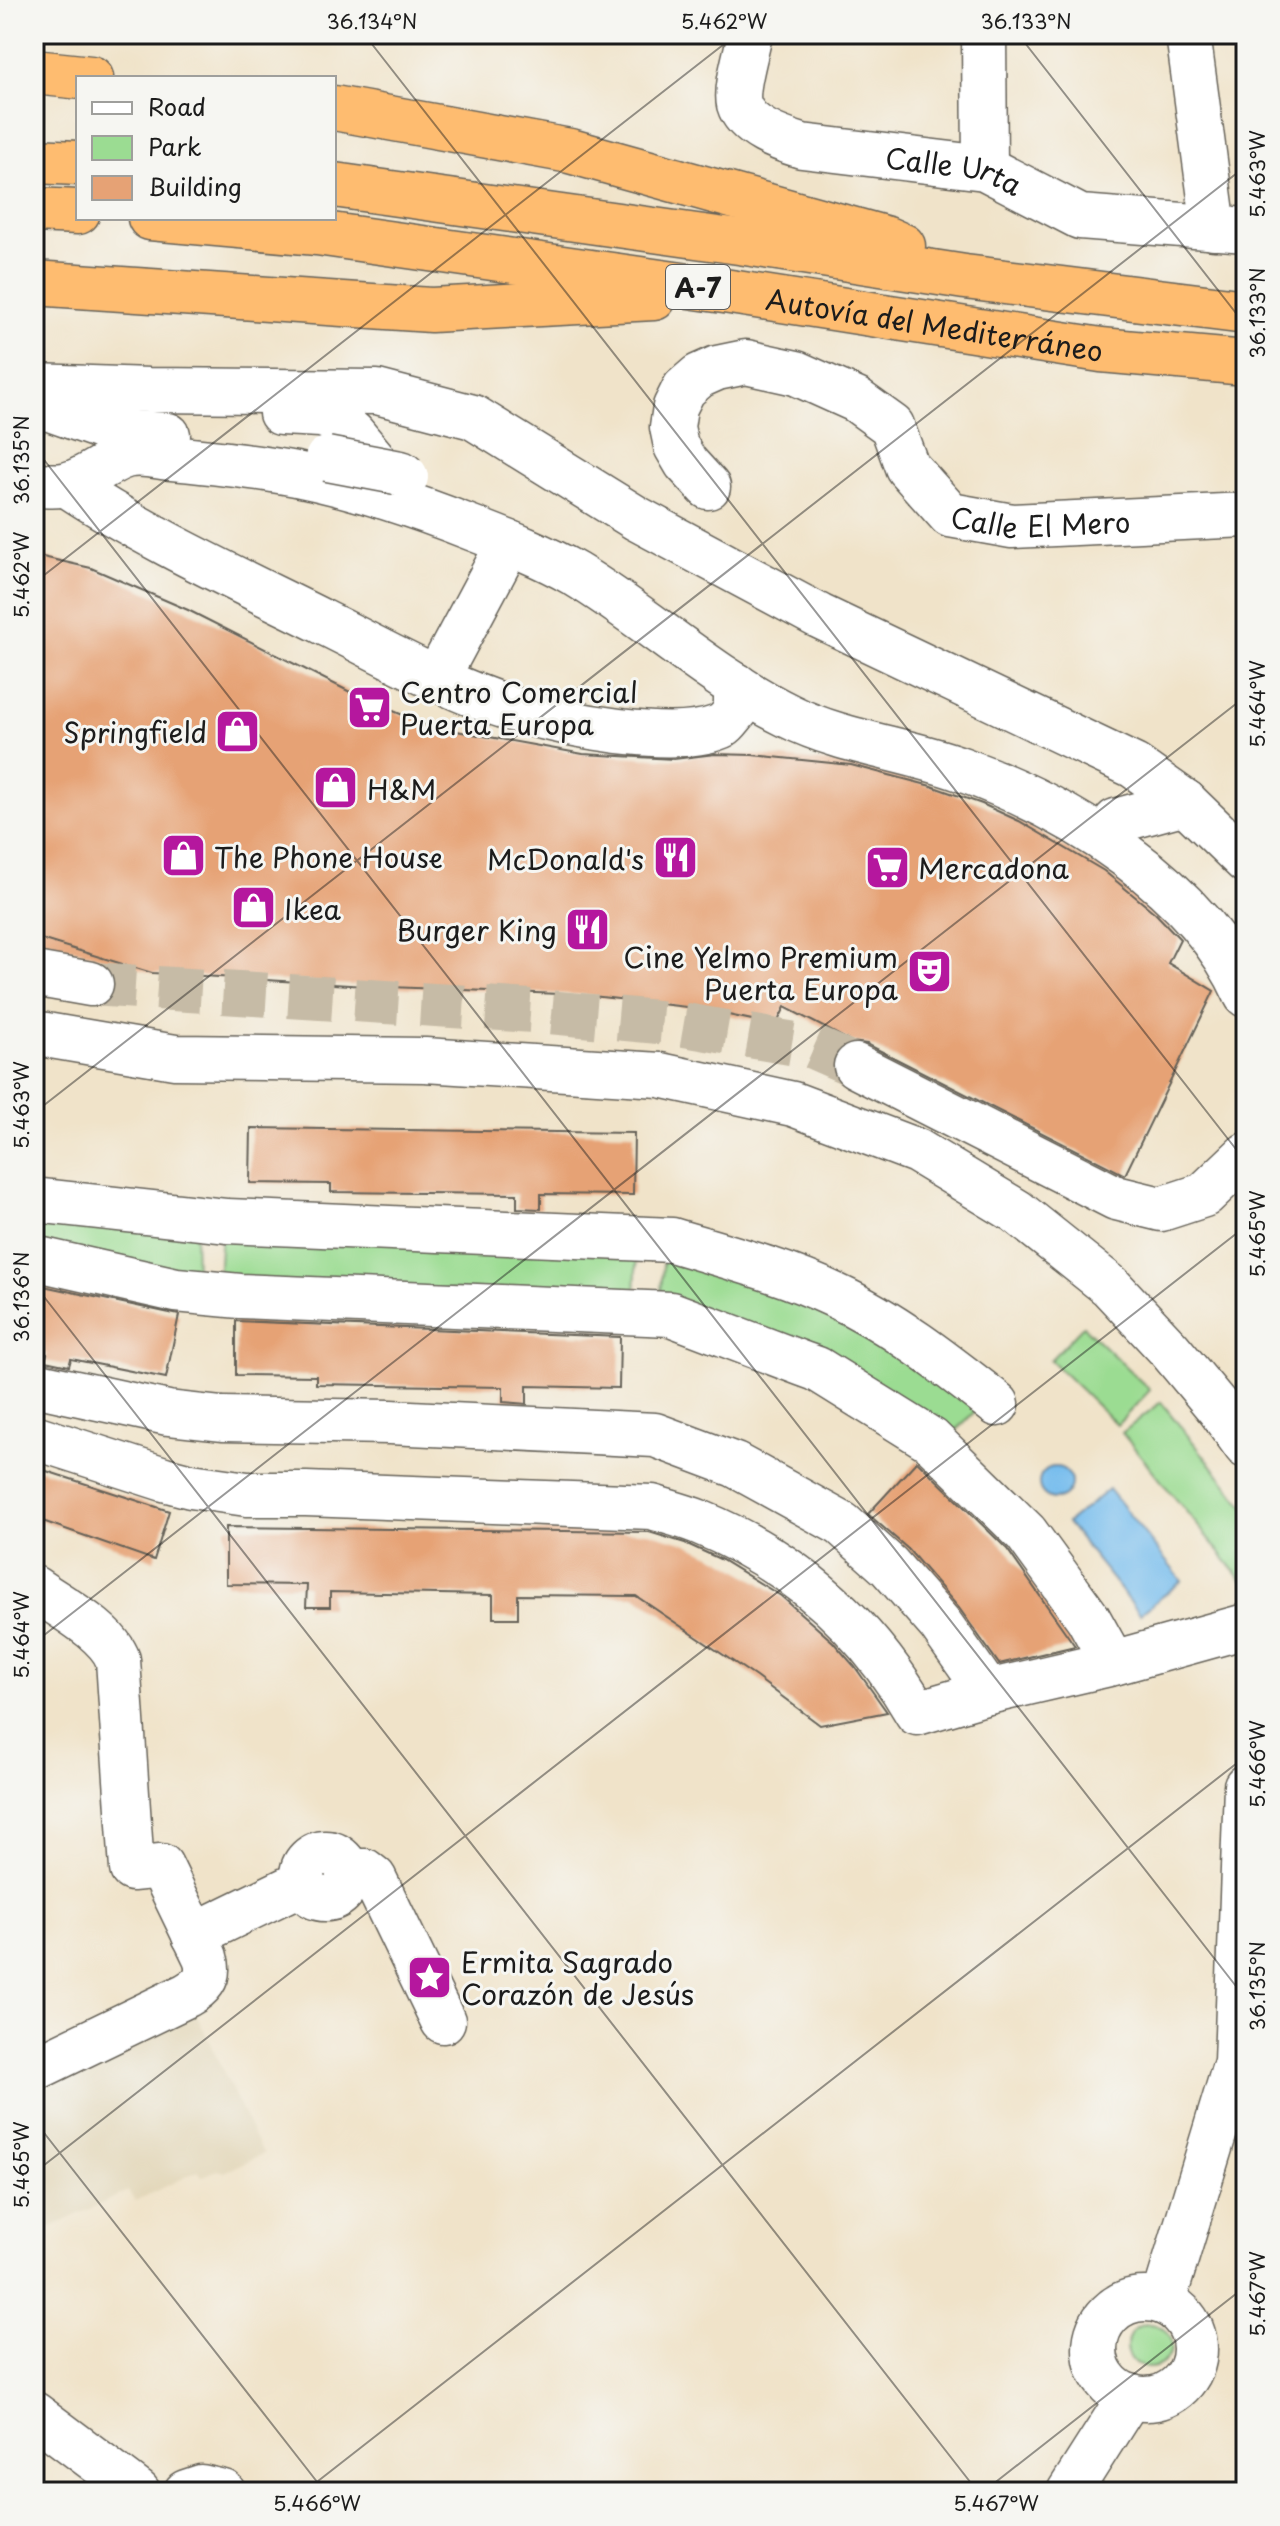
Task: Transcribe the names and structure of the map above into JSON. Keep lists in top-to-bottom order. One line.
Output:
{"streets":{"highway":["A-7","Autovía del Mediterráneo"],"street":["Calle Urta","Calle El Mero"]},"places":{"supermarket":["Centro Comercial Puerta Europa","Mercadona"],"shop":["Springfield","H&M","The Phone House","Ikea"],"restaurant":["McDonald's","Burger King"],"theatre":["Cine Yelmo Premium Puerta Europa"],"place":["Ermita Sagrado Corazón de Jesús"]},"legend":["Road","Park","Building"],"coordinates":["36.134°N","5.462°W","36.133°N","5.463°W","36.135°N","5.464°W","5.465°W","36.136°N","5.466°W","5.467°W"]}
